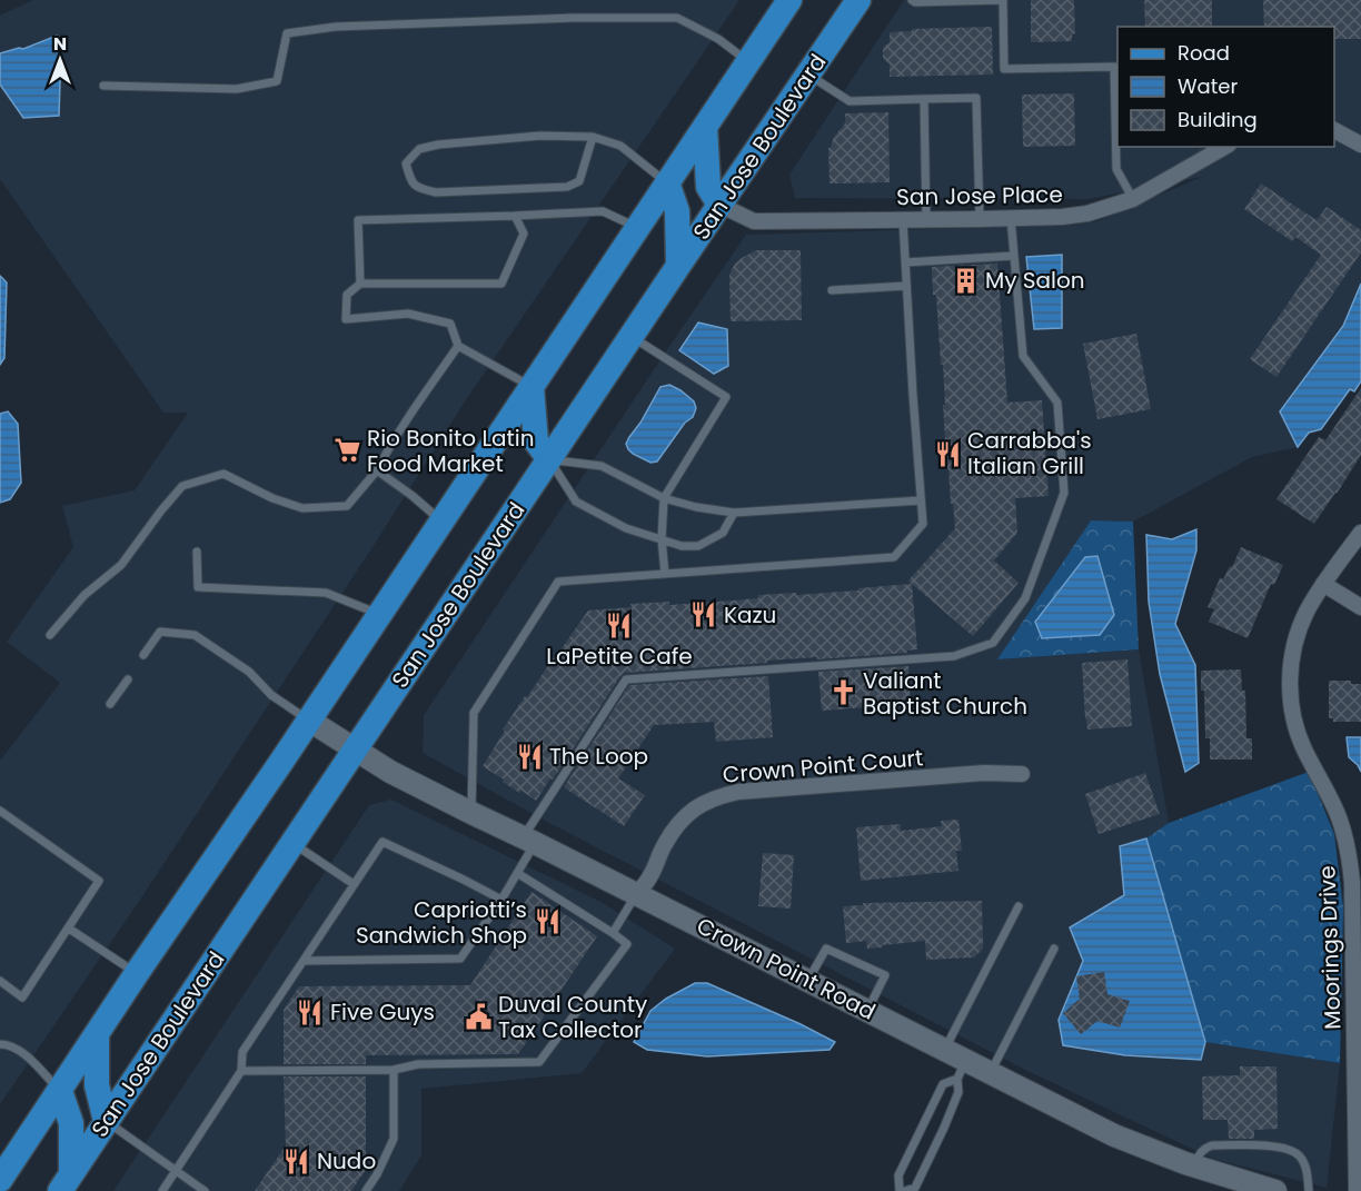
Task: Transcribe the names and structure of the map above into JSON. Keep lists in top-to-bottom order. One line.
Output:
{"streets":{"main road":["San Jose Boulevard"],"street":["San Jose Place","Crown Point Court","Moorings Drive","Crown Point Road"]},"crossings":[["San Jose Boulevard","San Jose Place"],["San Jose Boulevard","Crown Point Road"],["Crown Point Court","Crown Point Road"]],"places":{"building":["My Salon"],"supermarket":["Rio Bonito Latin Food Market"],"restaurant":["Carrabba's Italian Grill","Kazu","LaPetite Cafe","The Loop","Capriotti’s Sandwich Shop","Five Guys","Nudo"],"church":["Valiant Baptist Church"],"public building":["Duval County Tax Collector"]},"legend":["Road","Water","Building"],"north":"top"}
